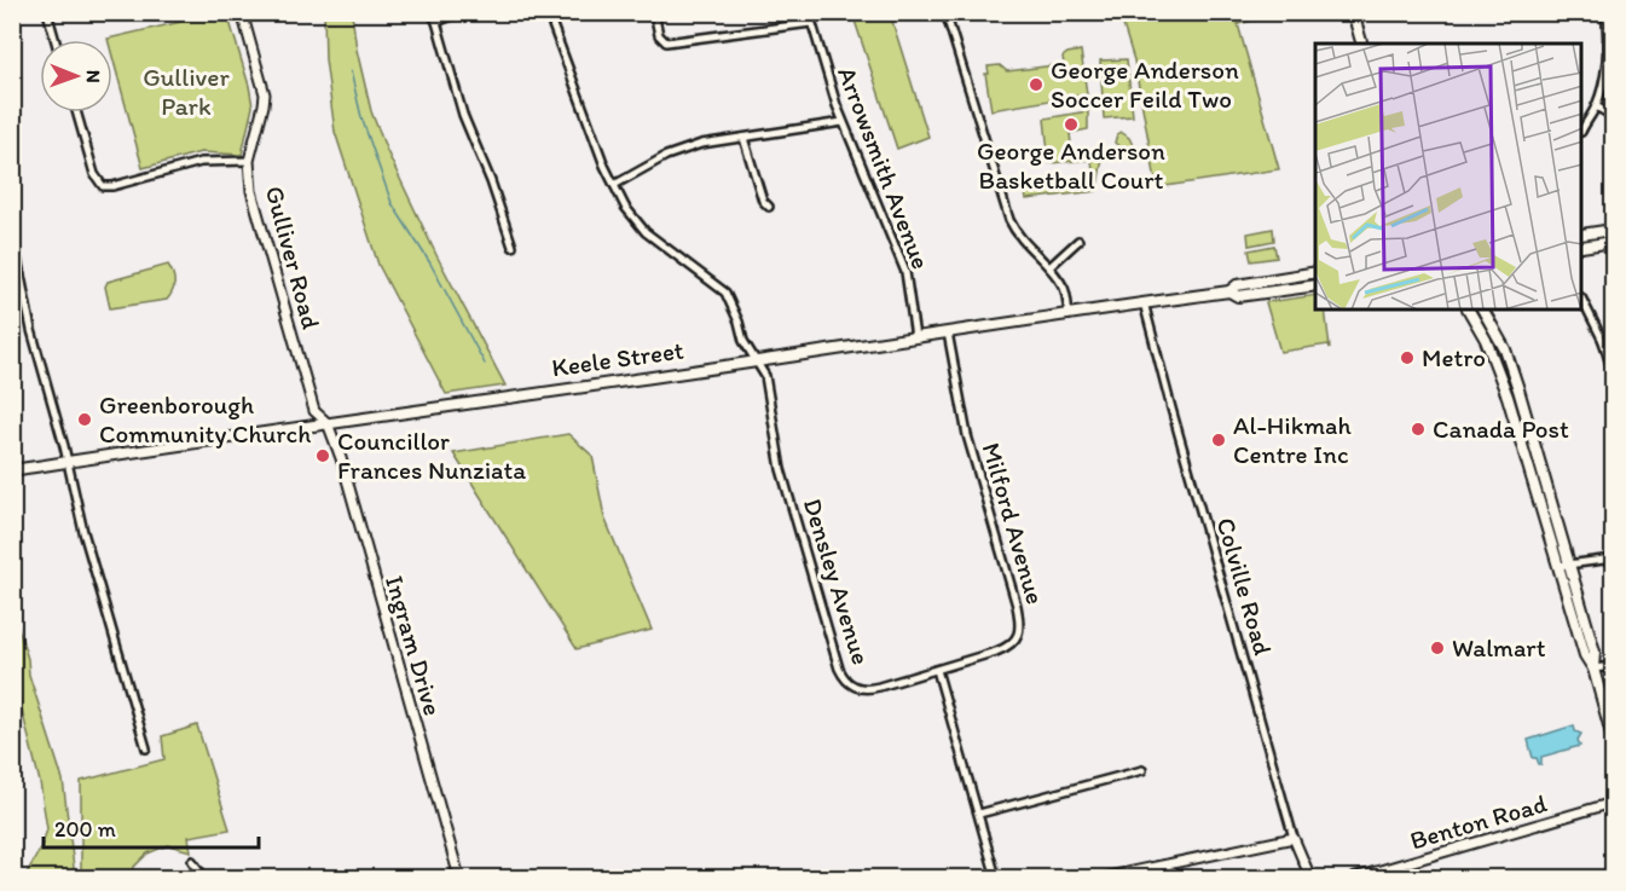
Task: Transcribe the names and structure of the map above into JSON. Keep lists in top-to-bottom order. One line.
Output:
{"streets":{"main road":["Keele Street"],"street":["Arrowsmith Avenue","Gulliver Road","Milford Avenue","Densley Avenue","Colville Road","Ingram Drive","Benton Road"]},"crossings":[["Arrowsmith Avenue","Keele Street"],["Gulliver Road","Keele Street"],["Gulliver Road","Ingram Drive"],["Keele Street","Milford Avenue"],["Keele Street","Densley Avenue"],["Keele Street","Colville Road"],["Keele Street","Ingram Drive"],["Milford Avenue","Densley Avenue"]],"parks":["Gulliver Park"],"places":["George Anderson Soccer Feild Two","George Anderson Basketball Court","Metro","Greenborough Community Church","Canada Post","Al-Hikmah Centre Inc","Councillor Frances Nunziata","Walmart"],"scale_bar":"200 m","north":"right"}
